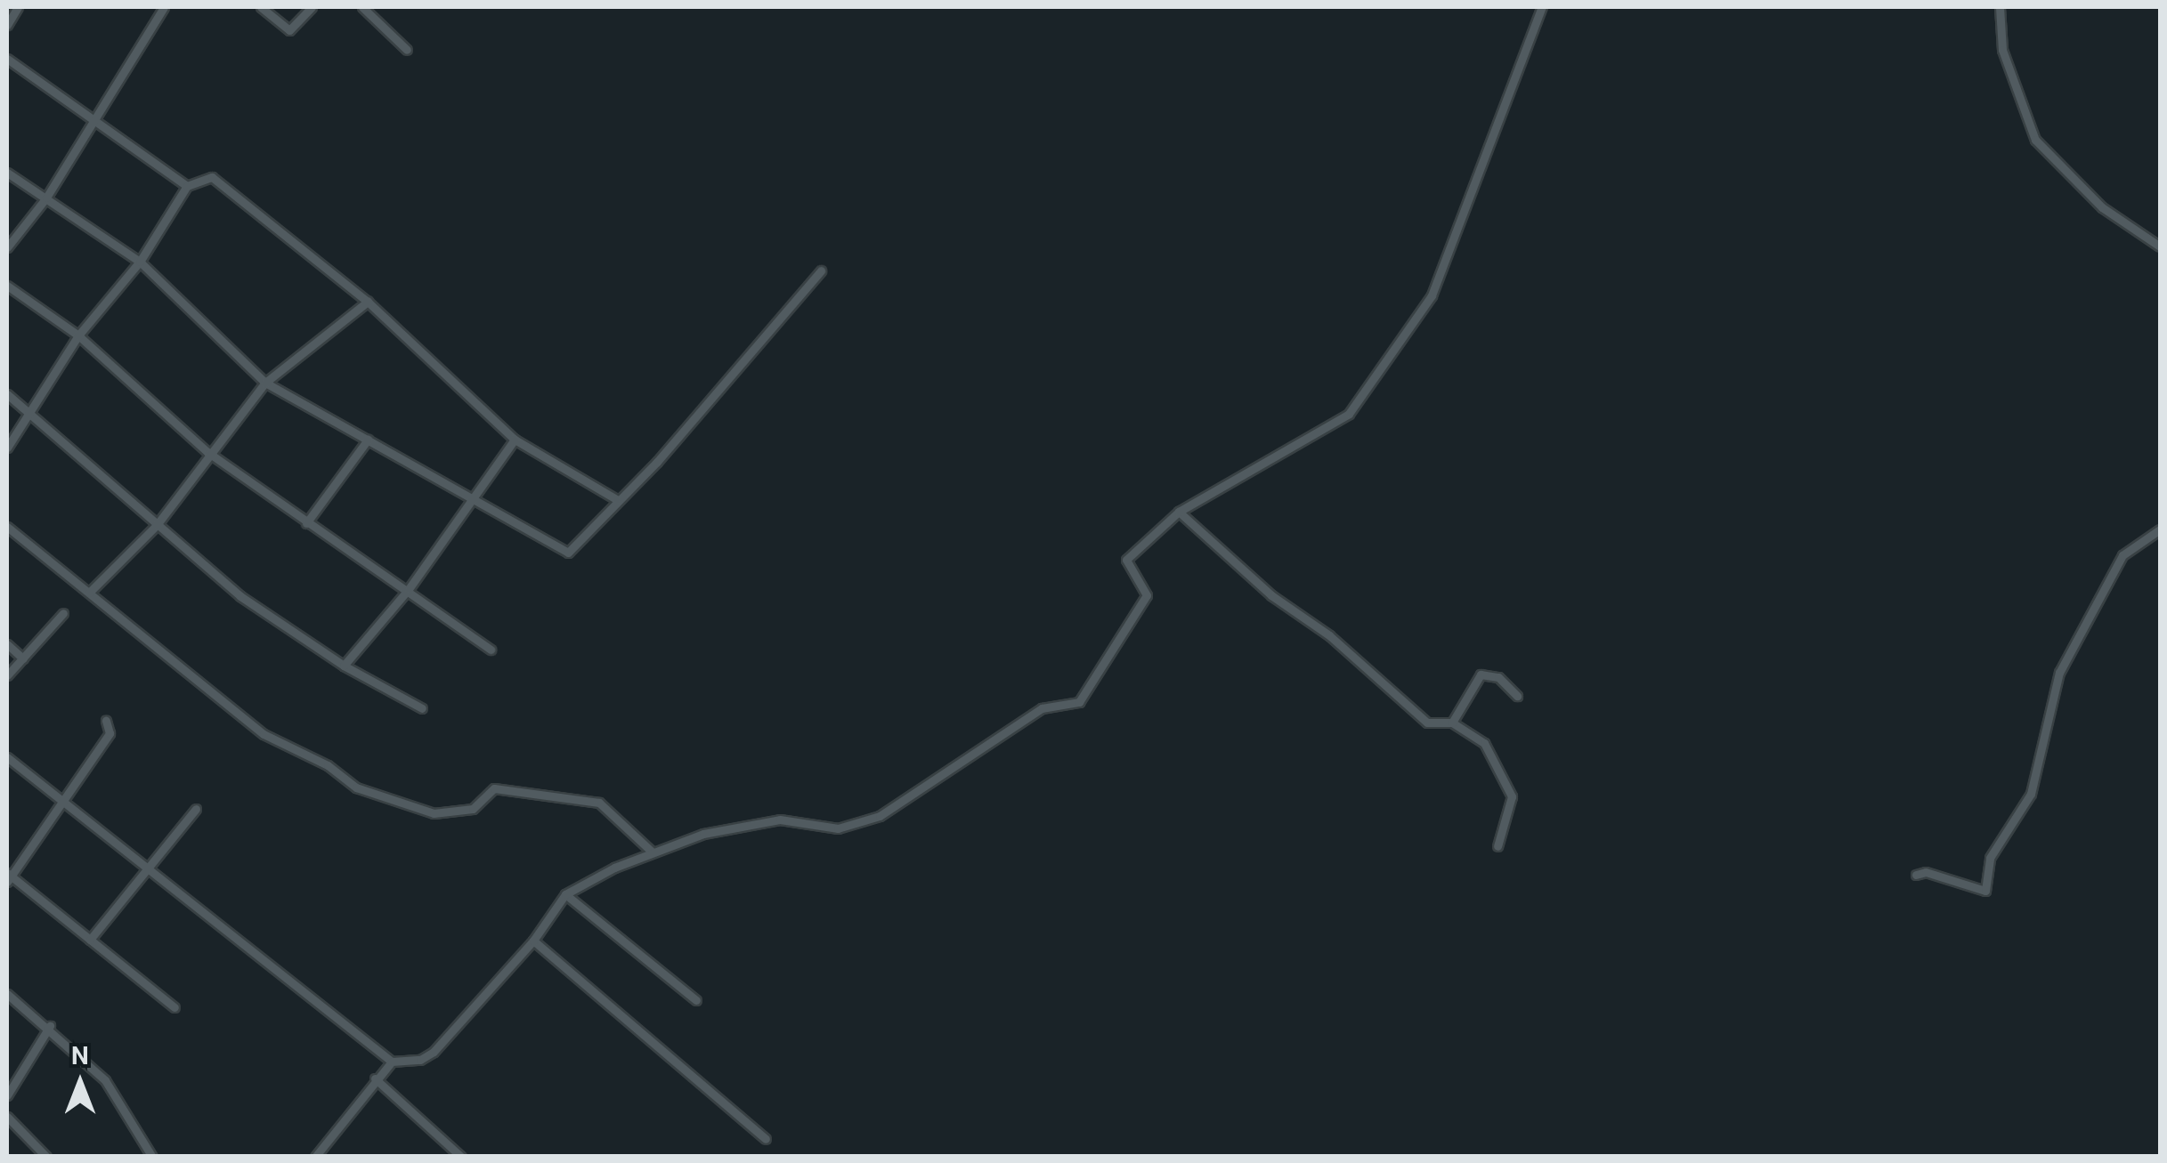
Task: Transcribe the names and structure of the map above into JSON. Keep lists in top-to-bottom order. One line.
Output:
{"north":"top"}
